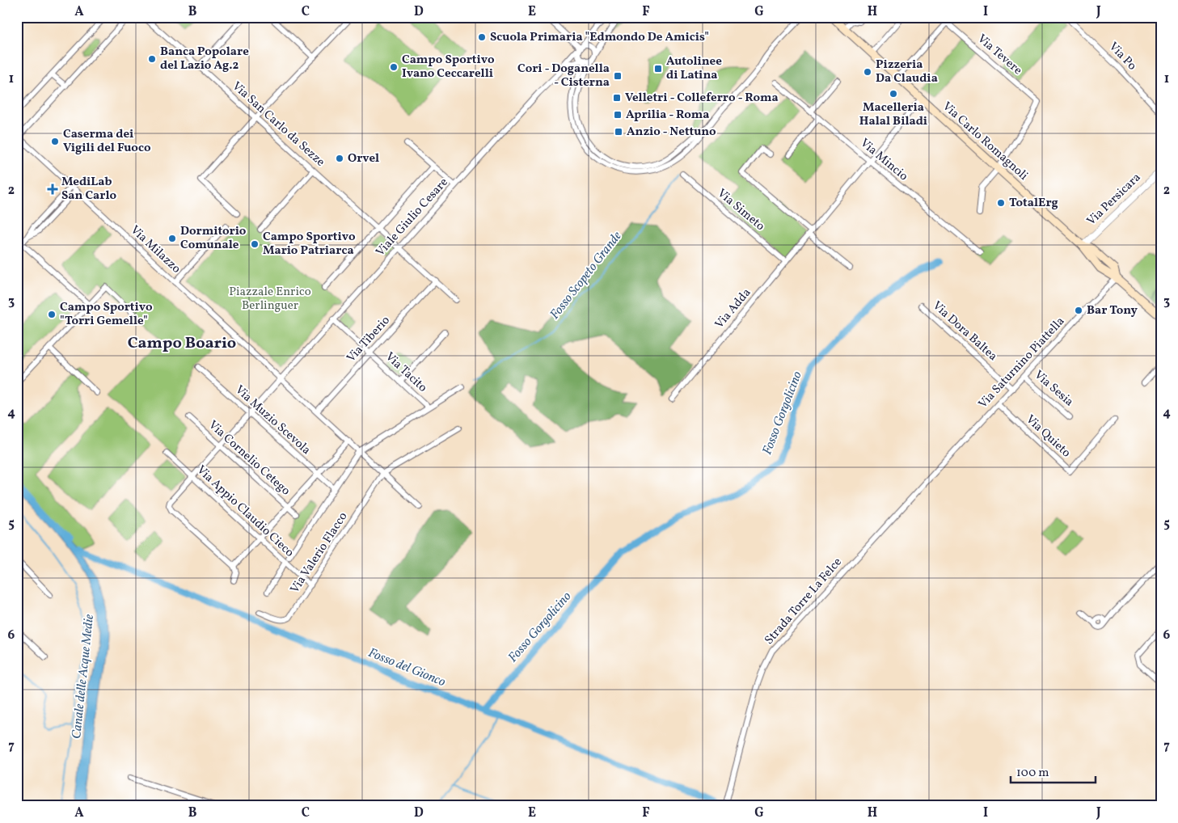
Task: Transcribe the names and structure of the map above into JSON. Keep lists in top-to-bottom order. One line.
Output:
{"streets":{"main road":["Via Carlo Romagnoli"],"street":["Via Tevere","Via Po","Via San Carlo da Sezze","Via Mincio","Via Persicara","Via Simeto","Viale Giulio Cesare","Via Milazzo","Via Adda","Via Dora Baltea","Via Tiberio","Via Saturnino Piattella","Via Tacito","Via Sesia","Via Muzio Scevola","Via Quieto","Via Cornelio Cetego","Via Appio Claudio Cieco","Via Valerio Flacco","Strada Torre La Felce"]},"crossings":[["Via Tevere","Via Carlo Romagnoli"],["Via San Carlo da Sezze","Viale Giulio Cesare"],["Via San Carlo da Sezze","Via Tiberio"],["Via Carlo Romagnoli","Via Persicara"],["Via Carlo Romagnoli","Via Adda"],["Via Carlo Romagnoli","Via Saturnino Piattella"],["Via Mincio","Via Adda"],["Via Simeto","Via Adda"],["Viale Giulio Cesare","Via Milazzo"],["Viale Giulio Cesare","Via Tacito"],["Viale Giulio Cesare","Via Muzio Scevola"],["Viale Giulio Cesare","Via Cornelio Cetego"],["Viale Giulio Cesare","Via Appio Claudio Cieco"],["Via Milazzo","Via Tiberio"],["Via Milazzo","Via Valerio Flacco"],["Via Dora Baltea","Via Saturnino Piattella"],["Via Tiberio","Via Tacito"],["Via Saturnino Piattella","Via Sesia"],["Via Saturnino Piattella","Via Quieto"],["Via Saturnino Piattella","Strada Torre La Felce"],["Via Appio Claudio Cieco","Via Valerio Flacco"]],"districts":["Campo Boario"],"water":["Fosso Scopeto Grande","Fosso Gorgolicino","Fosso del Gionco","Canale delle Acque Medie"],"parks":["Piazzale Enrico Berlinguer"],"places":{"other":["Scuola Primaria \"Edmondo De Amicis\"","Banca Popolare del Lazio Ag.2","Campo Sportivo Ivano Ceccarelli","Pizzeria Da Claudia","Macelleria Halal Biladi","Caserma dei Vigili del Fuoco","Orvel","TotalErg","Dormitorio Comunale","Campo Sportivo Mario Patriarca","Bar Tony","Campo Sportivo \"Torri Gemelle\""],"transit":["Autolinee di Latina","Cori - Doganella - Cisterna","Velletri - Colleferro - Roma","Aprilia - Roma","Anzio - Nettuno"],"health":["MediLab San Carlo"]},"scale_bar":"100 m","grid":{"columns":["A","B","C","D","E","F","G","H","I","J"],"rows":["1","2","3","4","5","6","7"]}}
